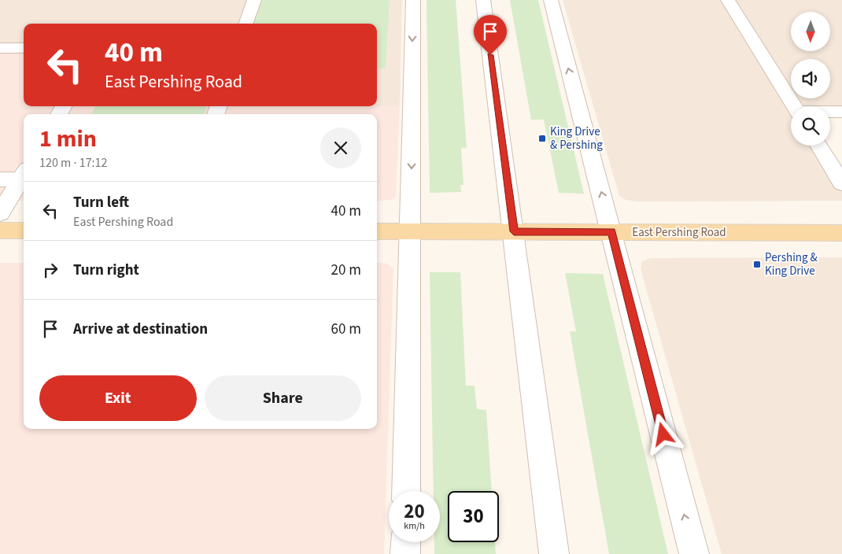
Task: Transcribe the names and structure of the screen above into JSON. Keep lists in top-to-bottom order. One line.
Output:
{"streets":{"main road":["East Pershing Road"]},"places":{"transit":["King Drive & Pershing","Pershing & King Drive"]},"north":"bottom","page":{"turn":["40 m","East Pershing Road"],"heading":["1 min","120 m · 17:12"],"list":[{"name":"Turn left","note":"East Pershing Road","value":"40 m"},{"name":"Turn right","value":"20 m"},{"name":"Arrive at destination","value":"60 m"}],"buttons":["Exit","Share"],"speed":"20 km/h","limit":"30"}}
